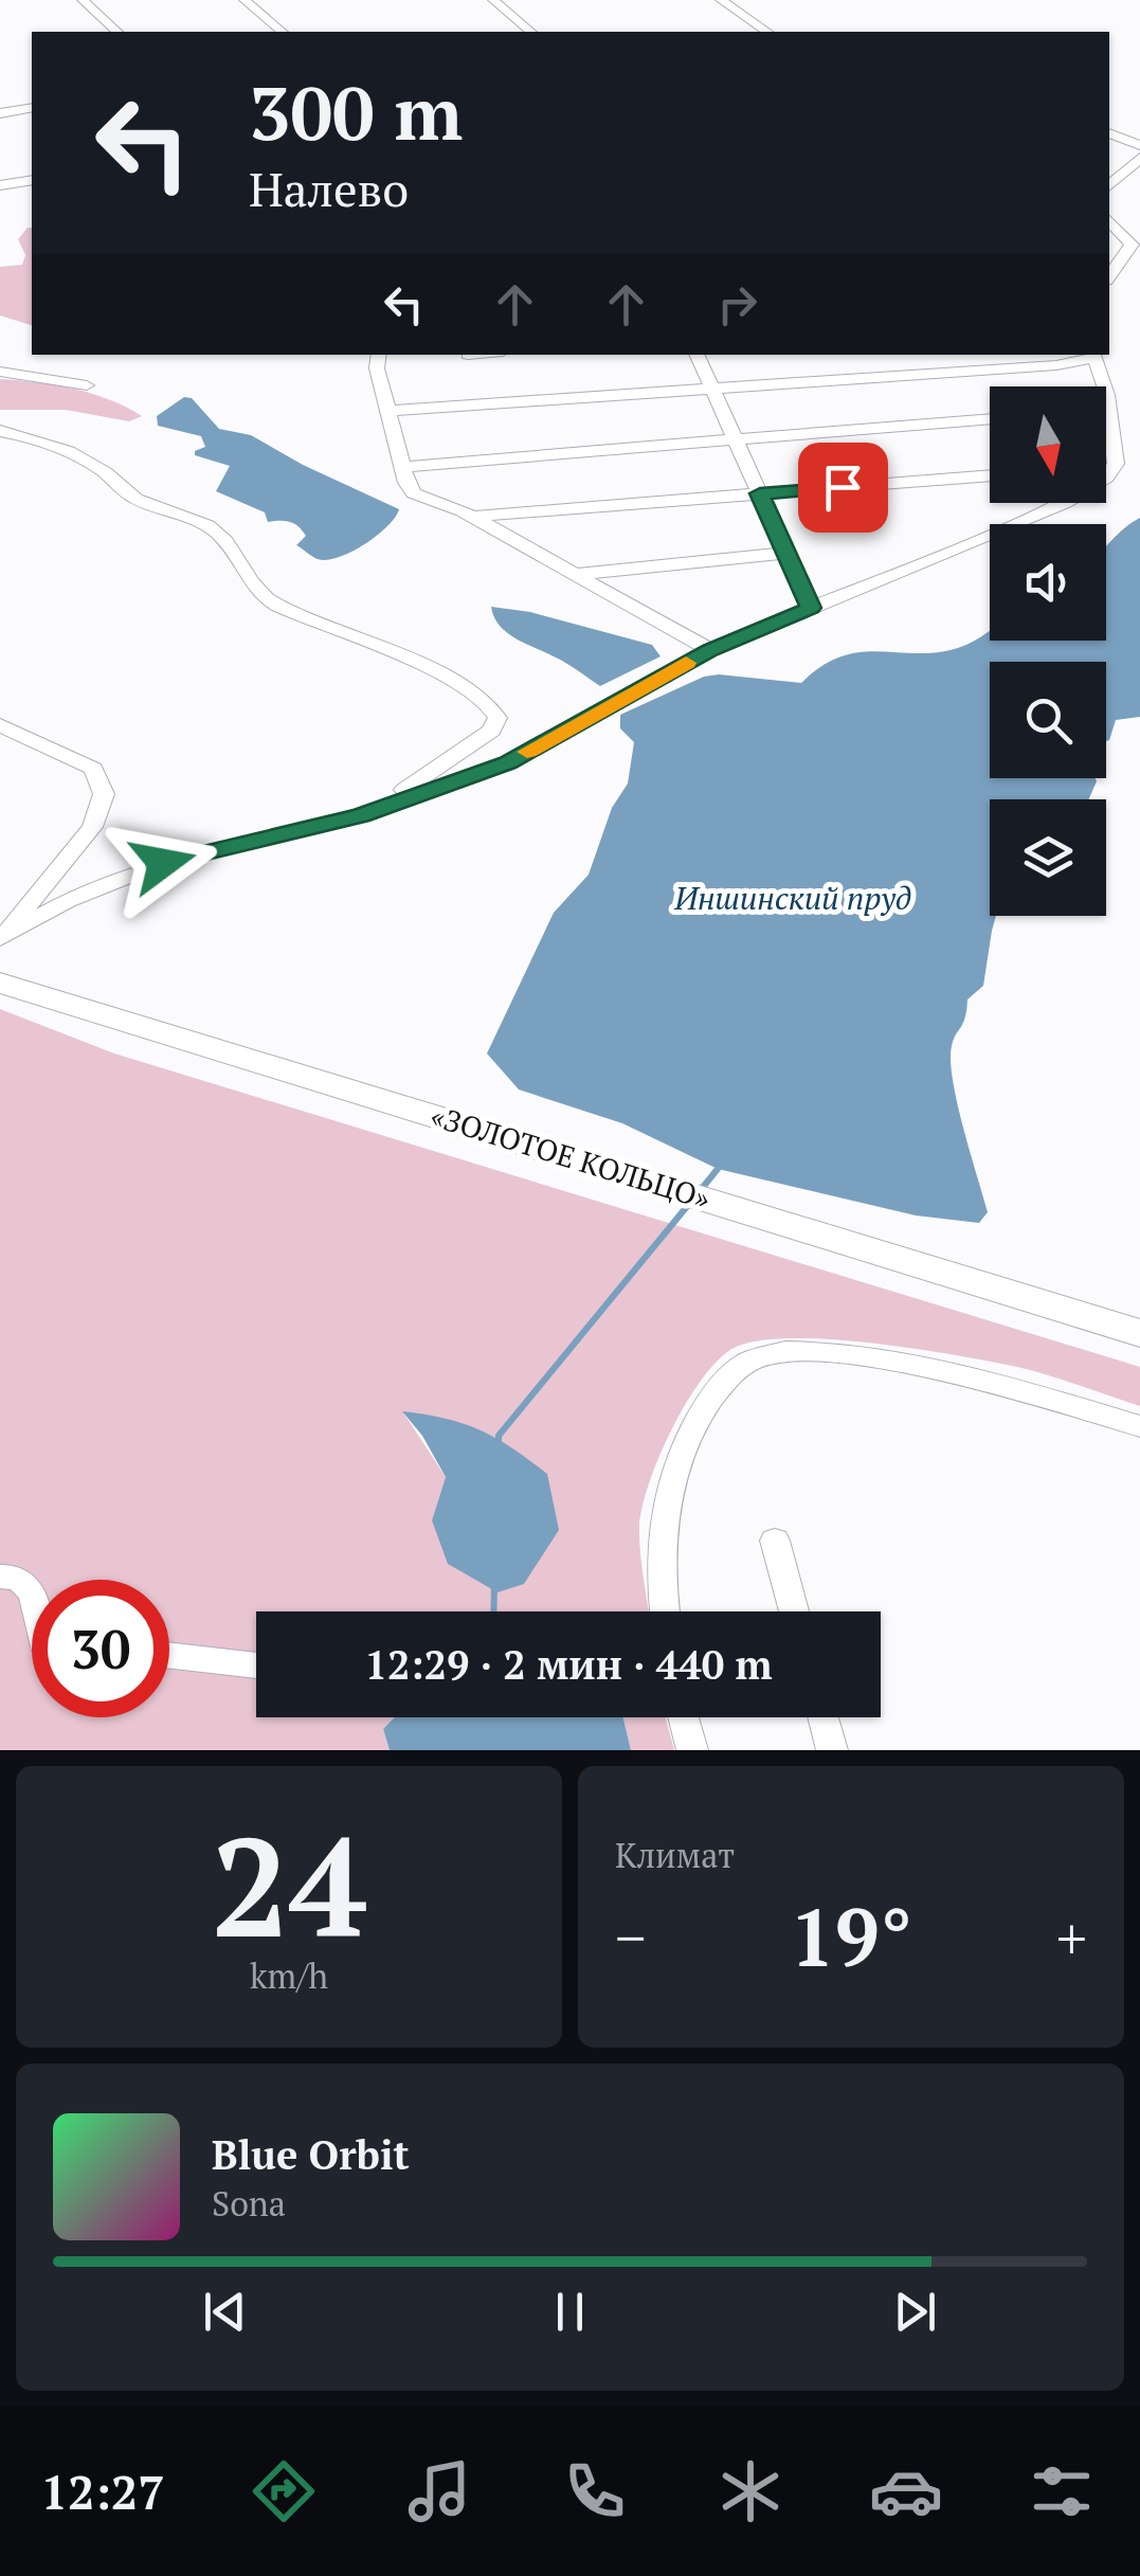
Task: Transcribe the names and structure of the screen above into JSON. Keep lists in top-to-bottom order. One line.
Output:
{"streets":{"highway":["«ЗОЛОТОЕ КОЛЬЦО»"]},"water":["Иншинский пруд"],"north":"bottom","page":{"turn":["300 m","Налево"],"limit":"30","trip":"12:29 · 2 мин · 440 m","tile":[["24","km/h"],"Климат"],"heat":["−","19°","+"],"song":["Blue Orbit","Sona"],"tabs":"12:27"}}
